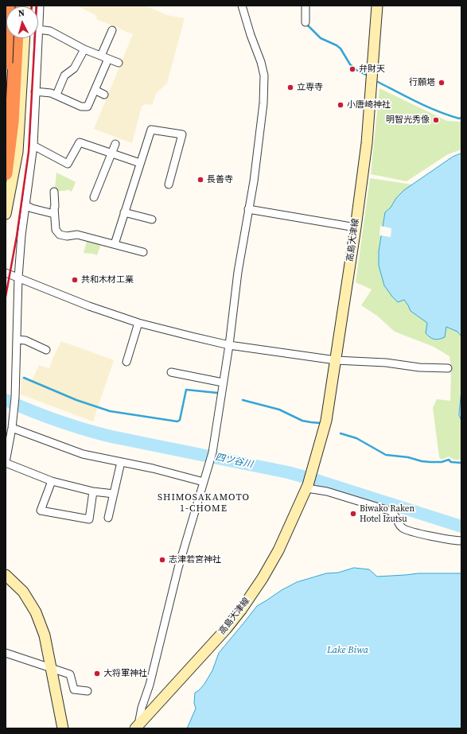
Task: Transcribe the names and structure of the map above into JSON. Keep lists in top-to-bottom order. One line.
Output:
{"streets":{"main road":["高島大津線"]},"districts":["SHIMOSAKAMOTO 1-CHOME"],"water":["四ツ谷川","Lake Biwa"],"places":["弁財天","行願塔","立専寺","小唐崎神社","明智光秀像","長善寺","共和木材工業","Biwako Raken Hotel Izutsu","志津若宮神社","大将軍神社"],"north":"top"}
